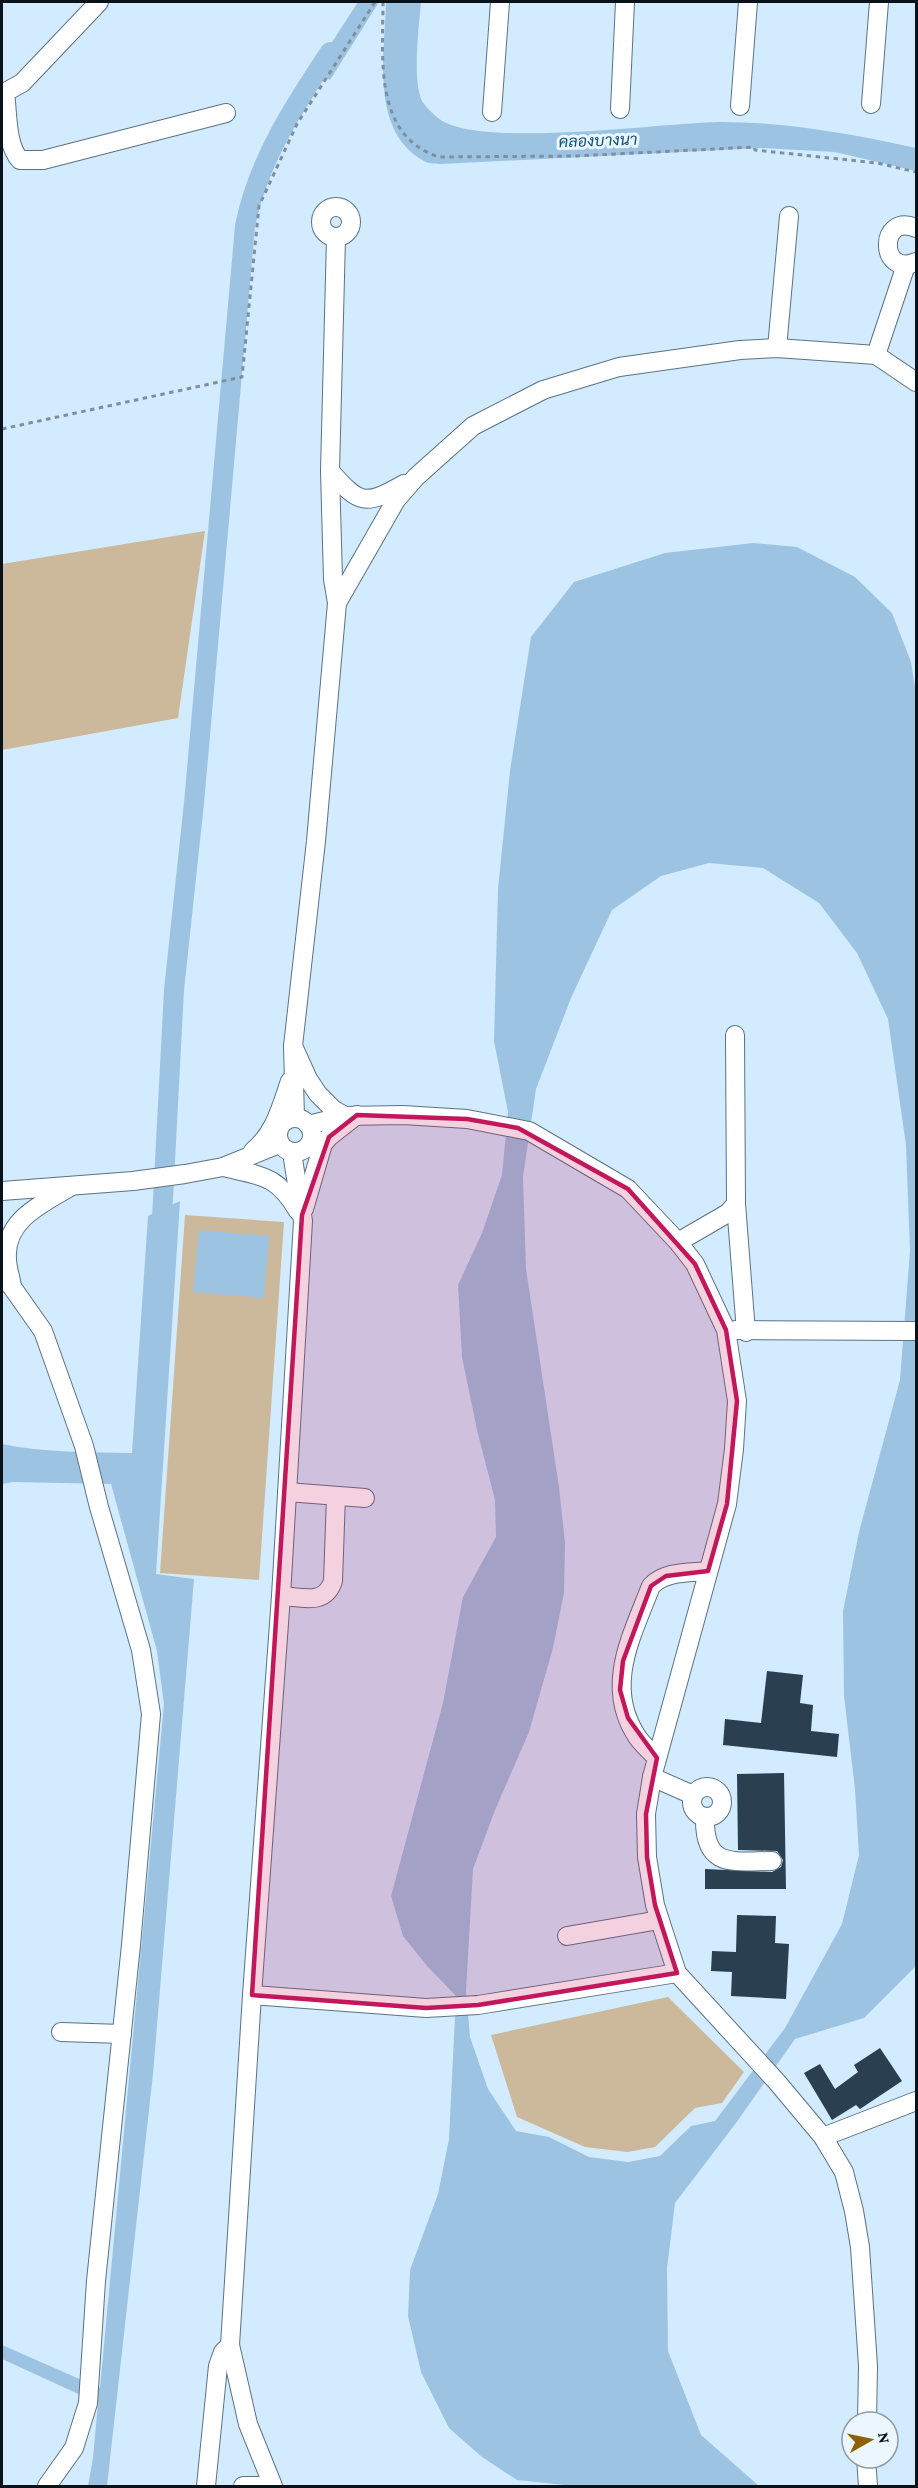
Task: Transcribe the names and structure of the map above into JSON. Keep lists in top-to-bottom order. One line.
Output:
{"water":["คลองบางนา"],"north":"right"}
